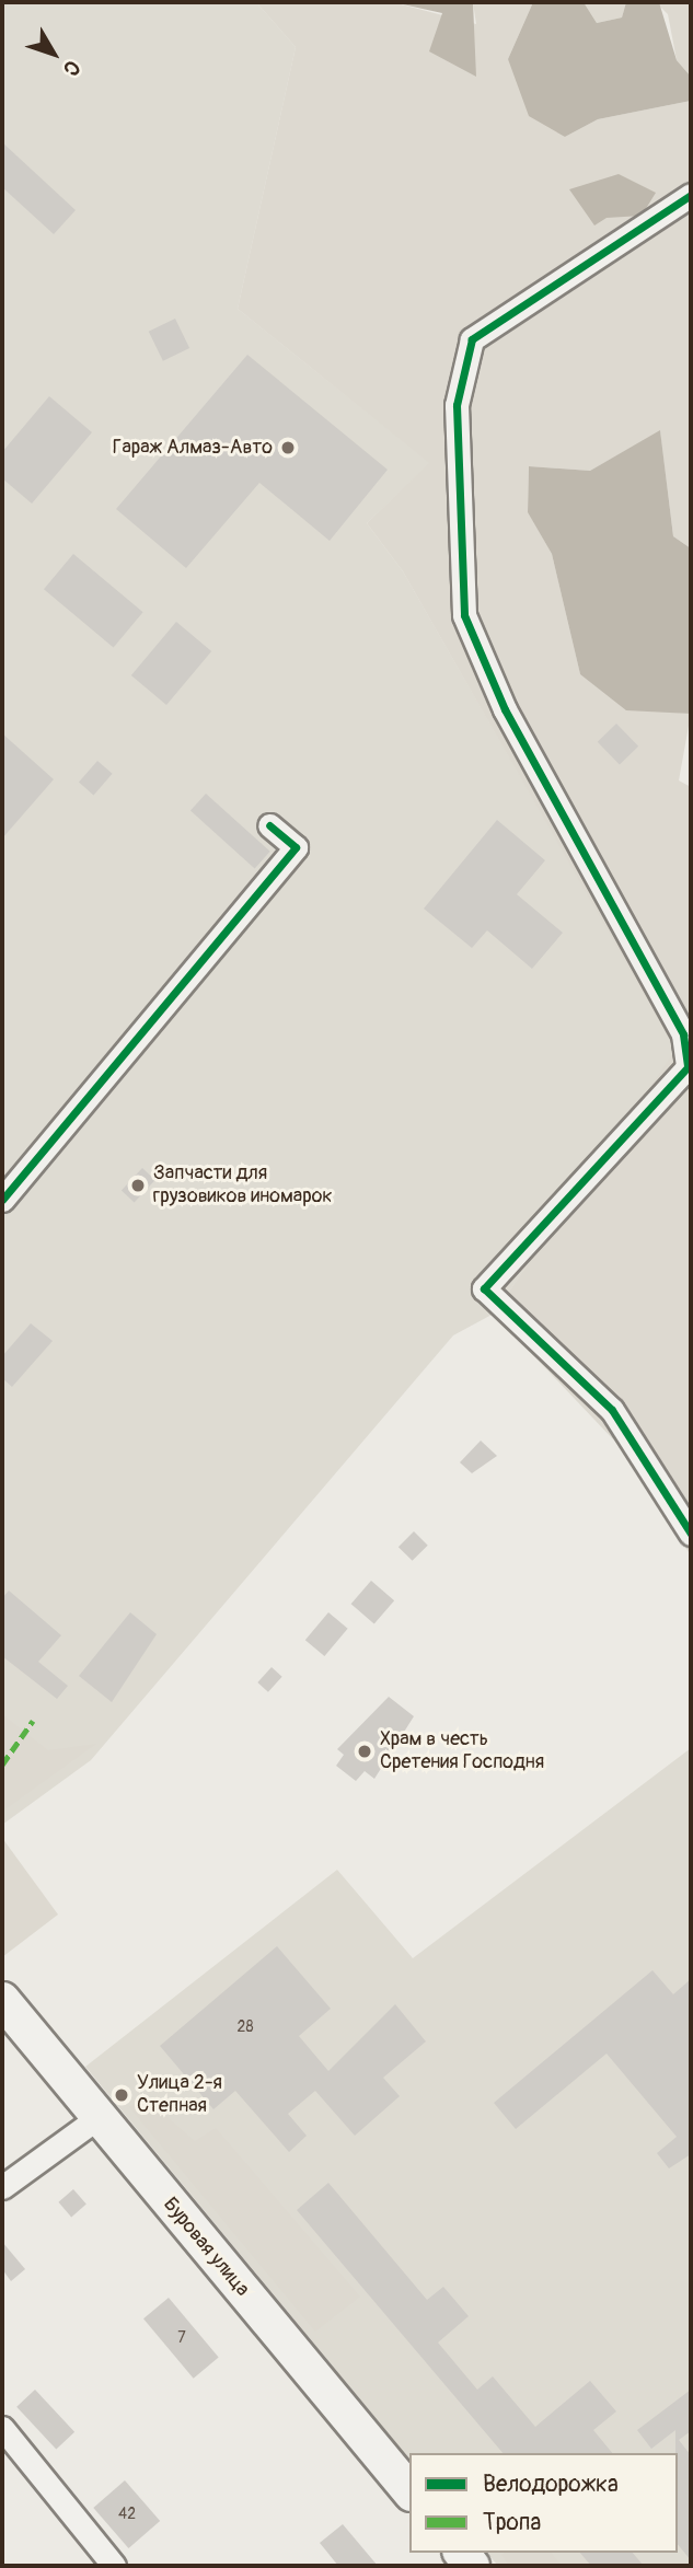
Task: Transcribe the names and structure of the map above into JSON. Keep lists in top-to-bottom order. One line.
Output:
{"streets":{"main road":["Буровая улица"]},"places":["Гараж Алмаз-Авто","Запчасти для грузовиков иномарок","Храм в честь Сретения Господня","Улица 2-я Степная"],"house_numbers":["28","7","42"],"legend":["Велодорожка","Тропа"],"north":"bottom right"}
